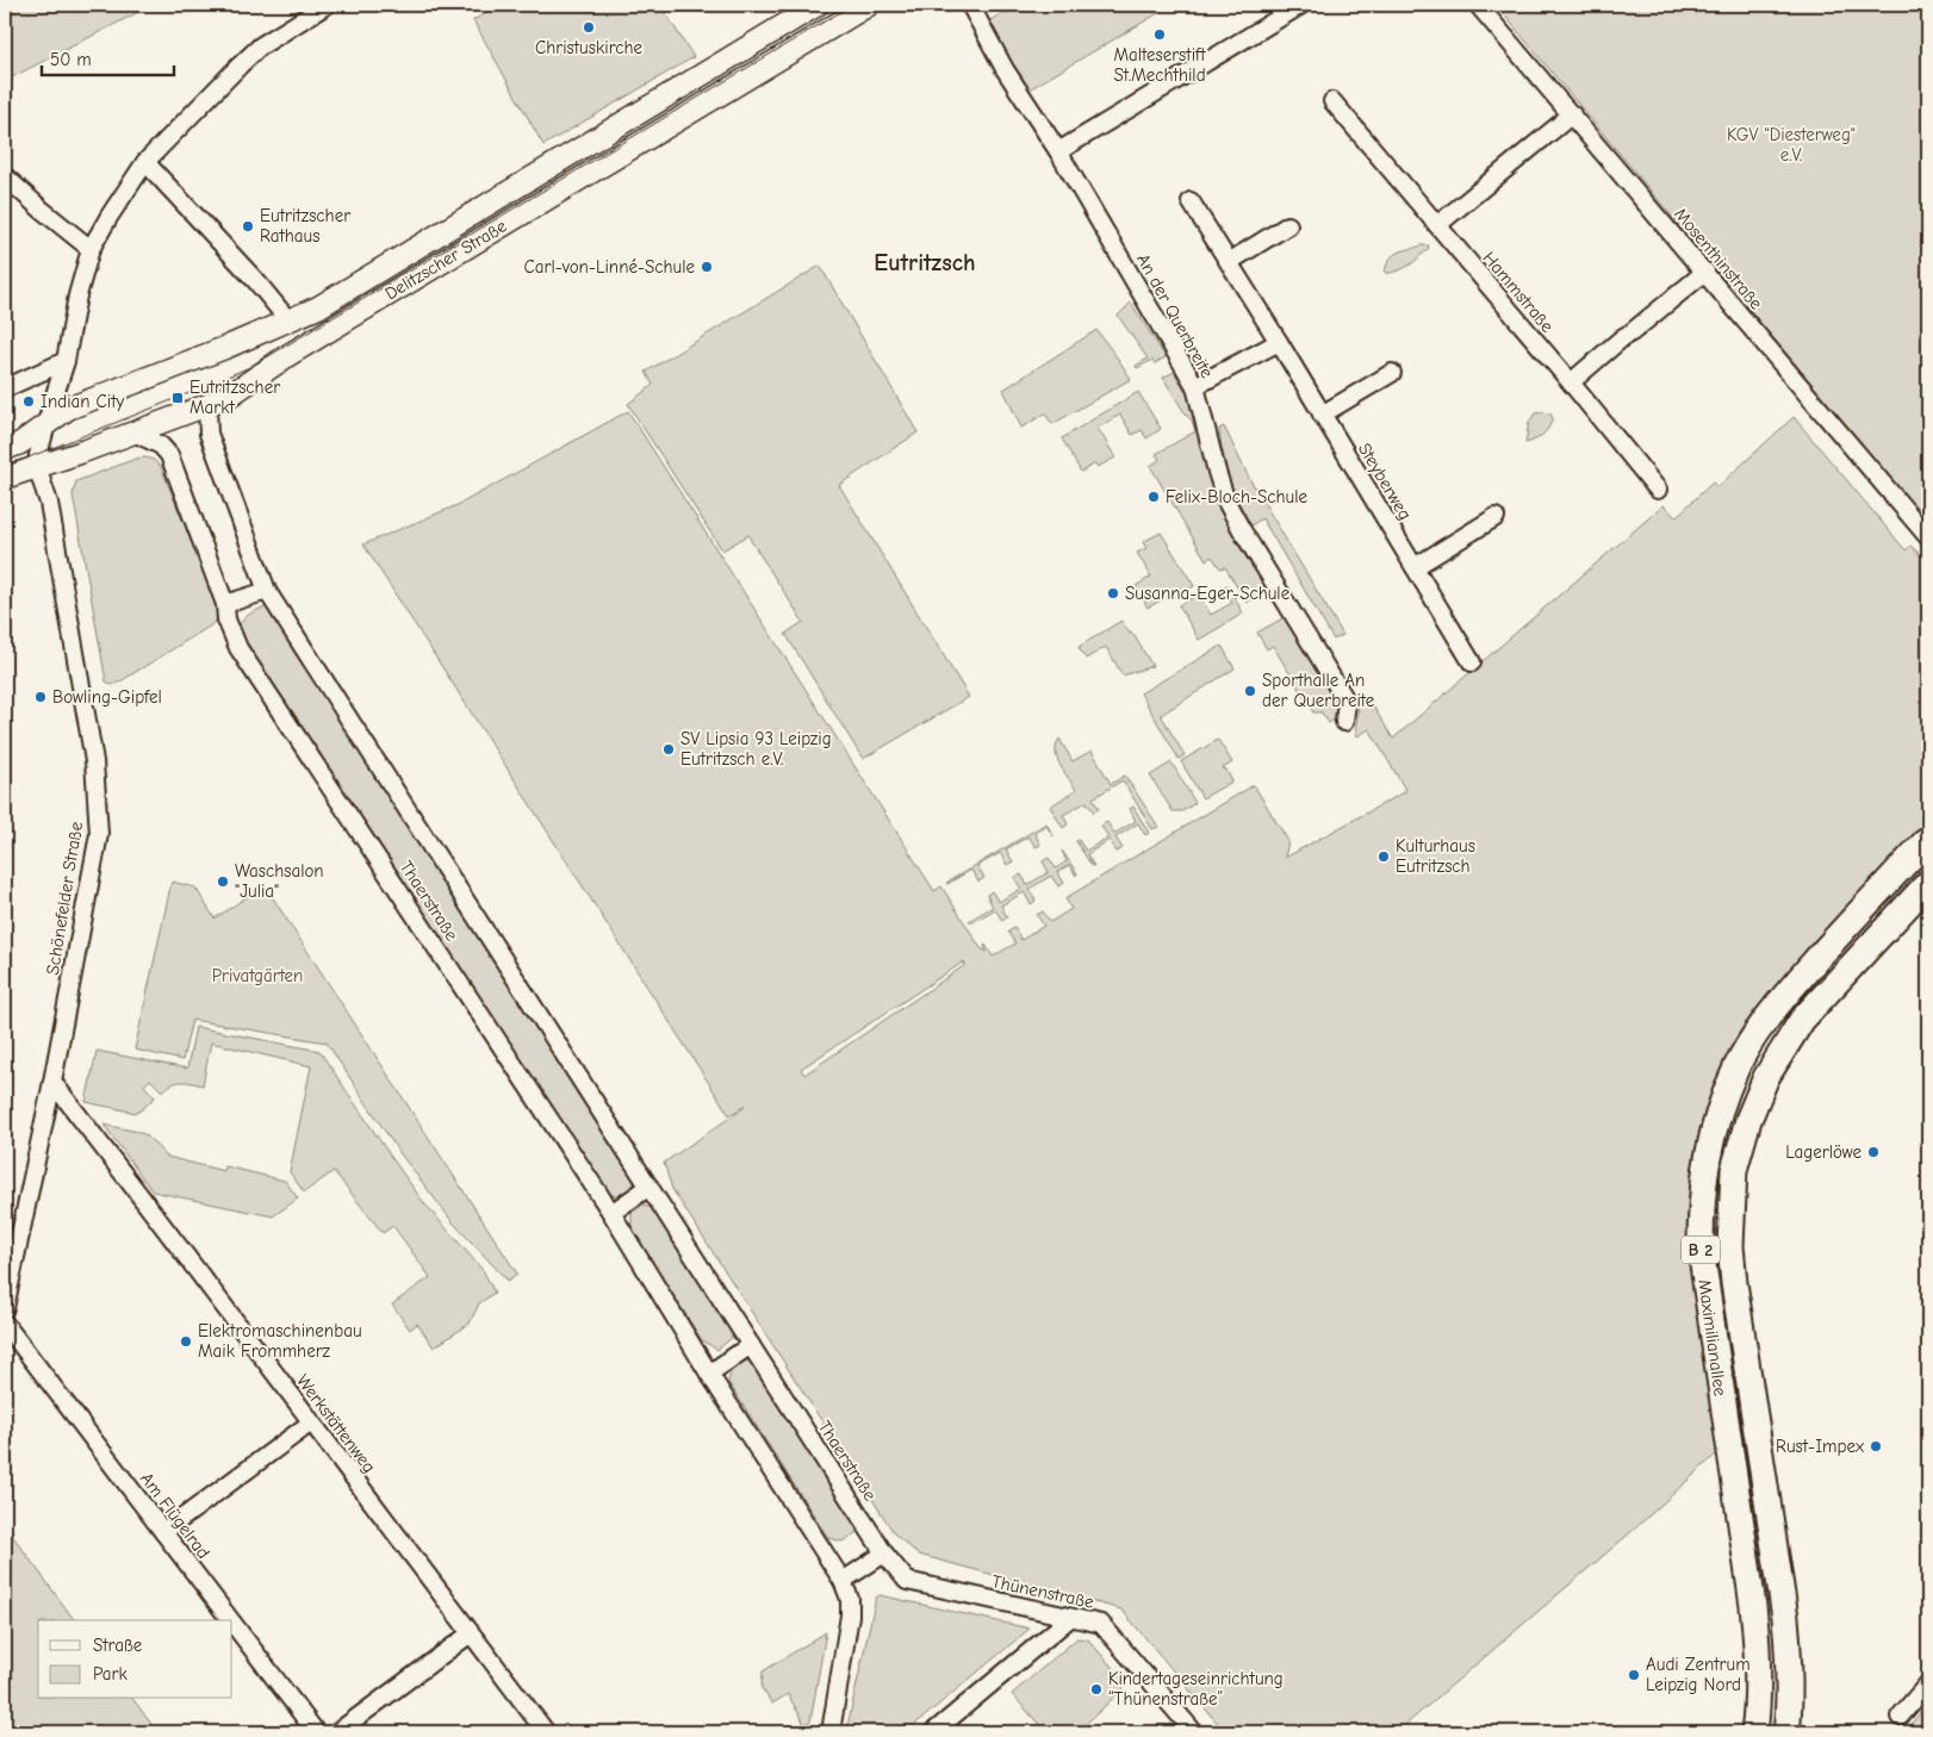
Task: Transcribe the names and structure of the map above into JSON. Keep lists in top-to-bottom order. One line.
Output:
{"streets":{"highway":["B 2","Maximilianallee"],"main road":["Delitzscher Straße"],"street":["Mosenthinstraße","Hammstraße","An der Querbreite","Steyberweg","Schönefelder Straße","Thaerstraße","Werkstättenweg","Am Flügelrad","Thünenstraße"]},"crossings":[["Delitzscher Straße","Schönefelder Straße"],["Delitzscher Straße","Thaerstraße"],["Schönefelder Straße","Werkstättenweg"],["Thaerstraße","Thünenstraße"]],"districts":["Eutritzsch"],"parks":["KGV \"Diesterweg\" e.V.","Privatgärten"],"places":{"other":["Christuskirche","Malteserstift St.Mechthild","Eutritzscher Rathaus","Carl-von-Linné-Schule","Indian City","Felix-Bloch-Schule","Susanna-Eger-Schule","Sporthalle An der Querbreite","Bowling-Gipfel","SV Lipsia 93 Leipzig Eutritzsch e.V.","Kulturhaus Eutritzsch","Waschsalon \"Julia\"","Lagerlöwe","Elektromaschinenbau Maik Frommherz","Rust-Impex","Audi Zentrum Leipzig Nord","Kindertageseinrichtung “Thünenstraße”"],"transit":["Eutritzscher Markt"]},"legend":["Straße","Park"],"scale_bar":"50 m"}
